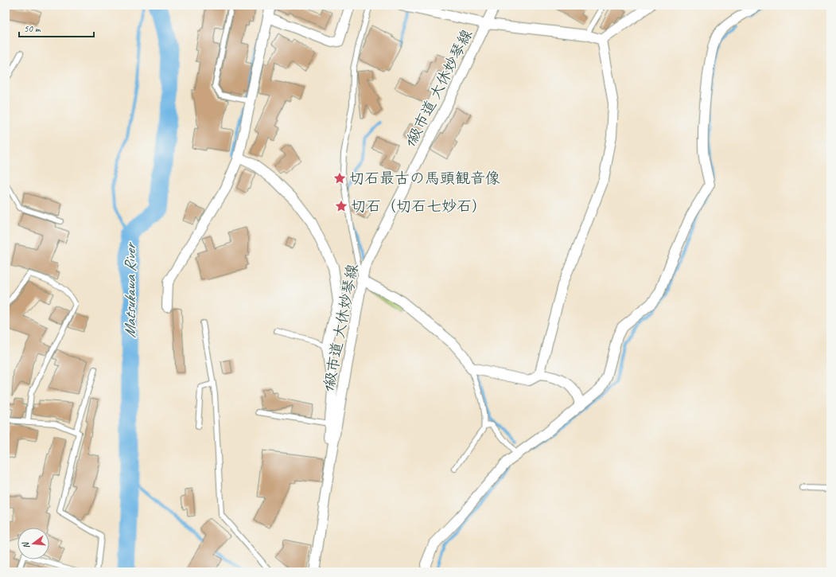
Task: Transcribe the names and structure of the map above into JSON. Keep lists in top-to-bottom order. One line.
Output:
{"streets":{"street":["1級市道 大休妙琴線"]},"water":["Matsukawa River"],"places":{"place":["切石最古の馬頭観音像","切石（切石七妙石）"]},"scale_bar":"50 m","north":"left"}
